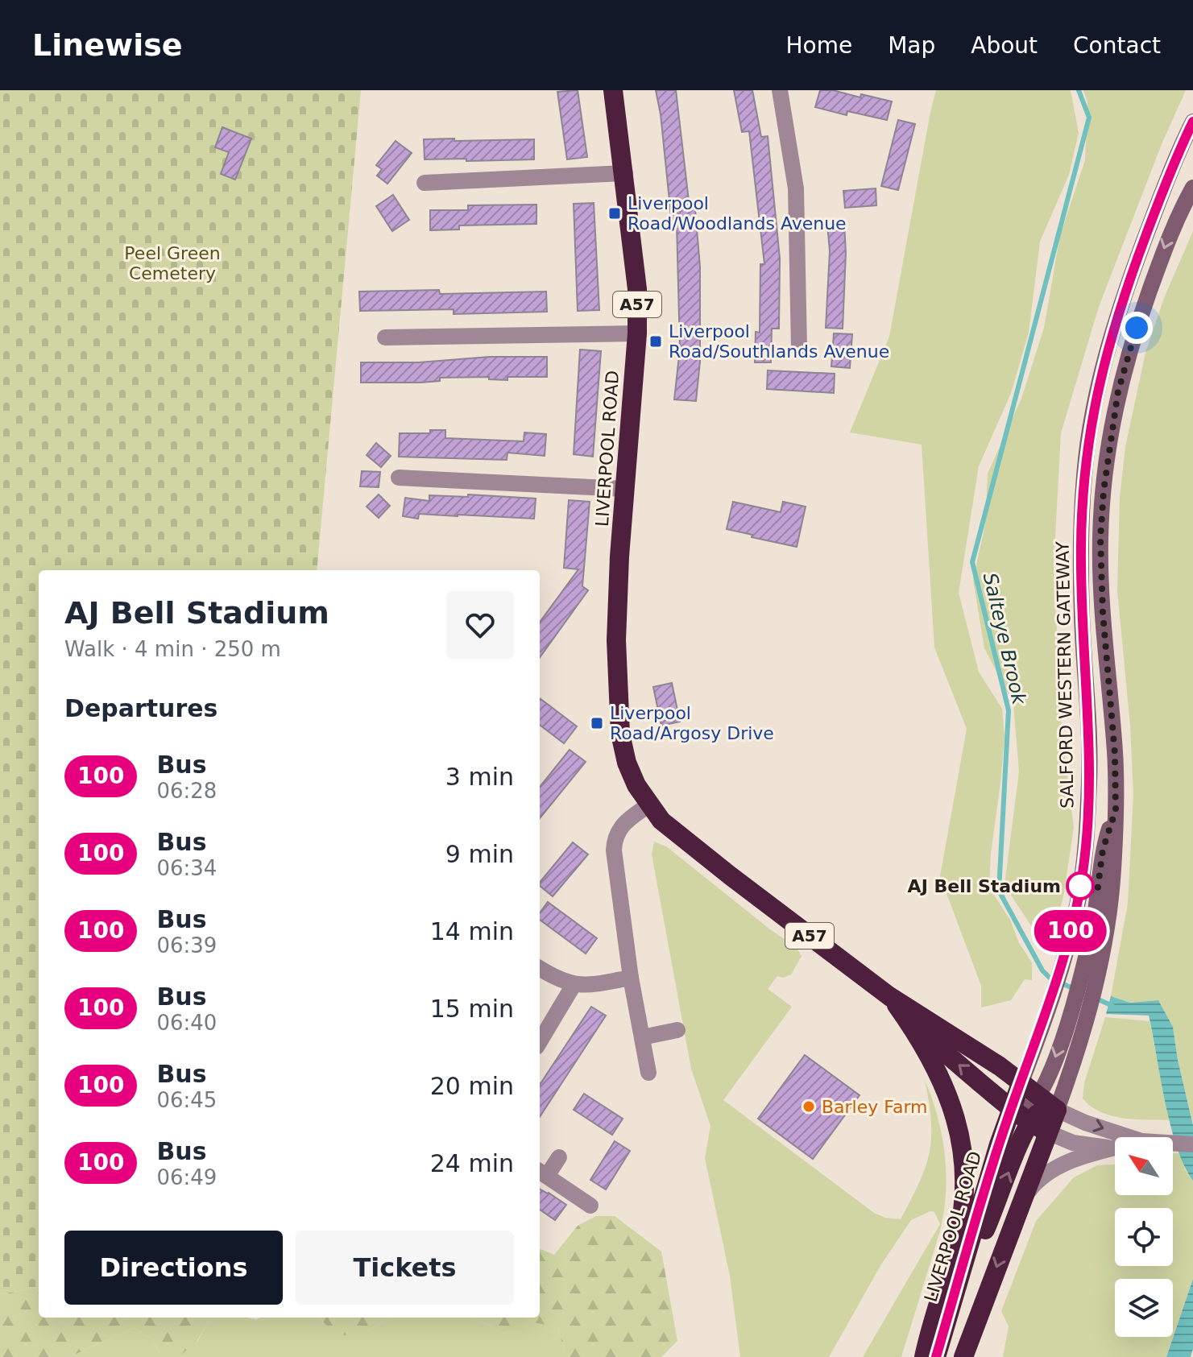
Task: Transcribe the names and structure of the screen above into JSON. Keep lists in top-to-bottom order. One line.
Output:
{"streets":{"highway":["A57","LIVERPOOL ROAD"],"street":["SALFORD WESTERN GATEWAY"]},"crossings":[["A57","LIVERPOOL ROAD"],["LIVERPOOL ROAD","SALFORD WESTERN GATEWAY"]],"water":["Salteye Brook"],"parks":["Peel Green Cemetery"],"places":{"transit":["Liverpool Road/Woodlands Avenue","Liverpool Road/Southlands Avenue","Liverpool Road/Argosy Drive"],"other":["AJ Bell Stadium","Barley Farm"]},"lines":["bus line 100"],"north":"top left","page":{"header":"Linewise","nav":["Home","Map","About","Contact"],"on_map":"100","heading":[["AJ Bell Stadium","Walk · 4 min · 250 m"],"Departures"],"list":[{"mark":"100","name":"Bus","note":"06:28","value":"3 min"},{"mark":"100","name":"Bus","note":"06:34","value":"9 min"},{"mark":"100","name":"Bus","note":"06:39","value":"14 min"},{"mark":"100","name":"Bus","note":"06:40","value":"15 min"},{"mark":"100","name":"Bus","note":"06:45","value":"20 min"},{"mark":"100","name":"Bus","note":"06:49","value":"24 min"}],"buttons":["Directions","Tickets"]}}
